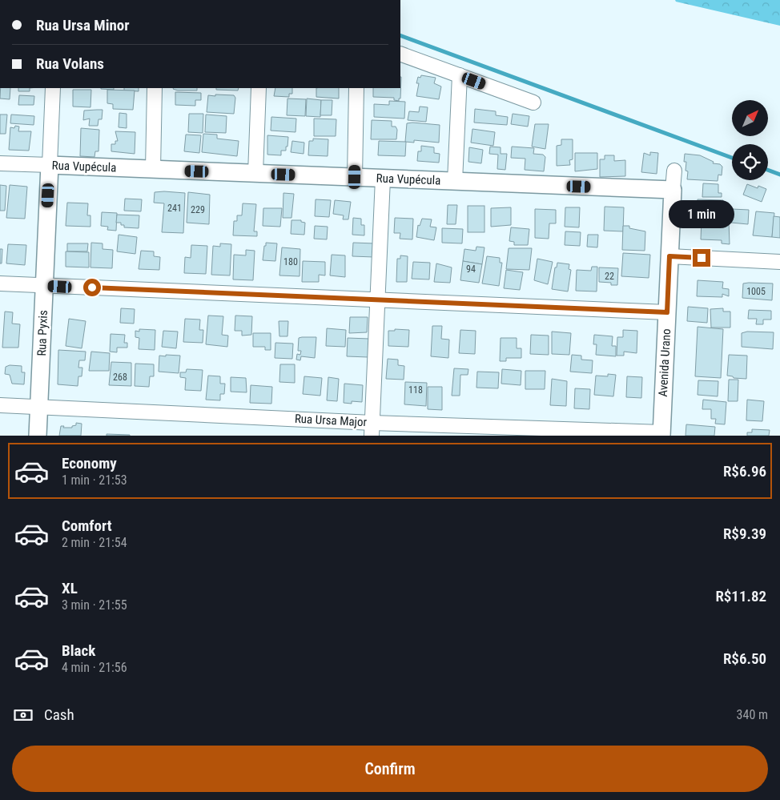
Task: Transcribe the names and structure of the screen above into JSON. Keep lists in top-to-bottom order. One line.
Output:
{"streets":{"street":["Rua Vupécula","Rua Pyxis","Avenida Urano","Rua Ursa Major"]},"crossings":[["Rua Vupécula","Rua Pyxis"],["Rua Vupécula","Avenida Urano"],["Rua Pyxis","Rua Ursa Major"],["Avenida Urano","Rua Ursa Major"]],"house_numbers":["241","229","180","94","22","1005","268","118"],"north":"top right","page":{"banner":["Rua Ursa Minor","Rua Volans"],"bubble":"1 min","list":[{"name":"Economy","note":"1 min · 21:53","value":"R$6.96"},{"name":"Comfort","note":"2 min · 21:54","value":"R$9.39"},{"name":"XL","note":"3 min · 21:55","value":"R$11.82"},{"name":"Black","note":"4 min · 21:56","value":"R$6.50"}],"pay":["Cash","340 m"],"buttons":"Confirm"}}
